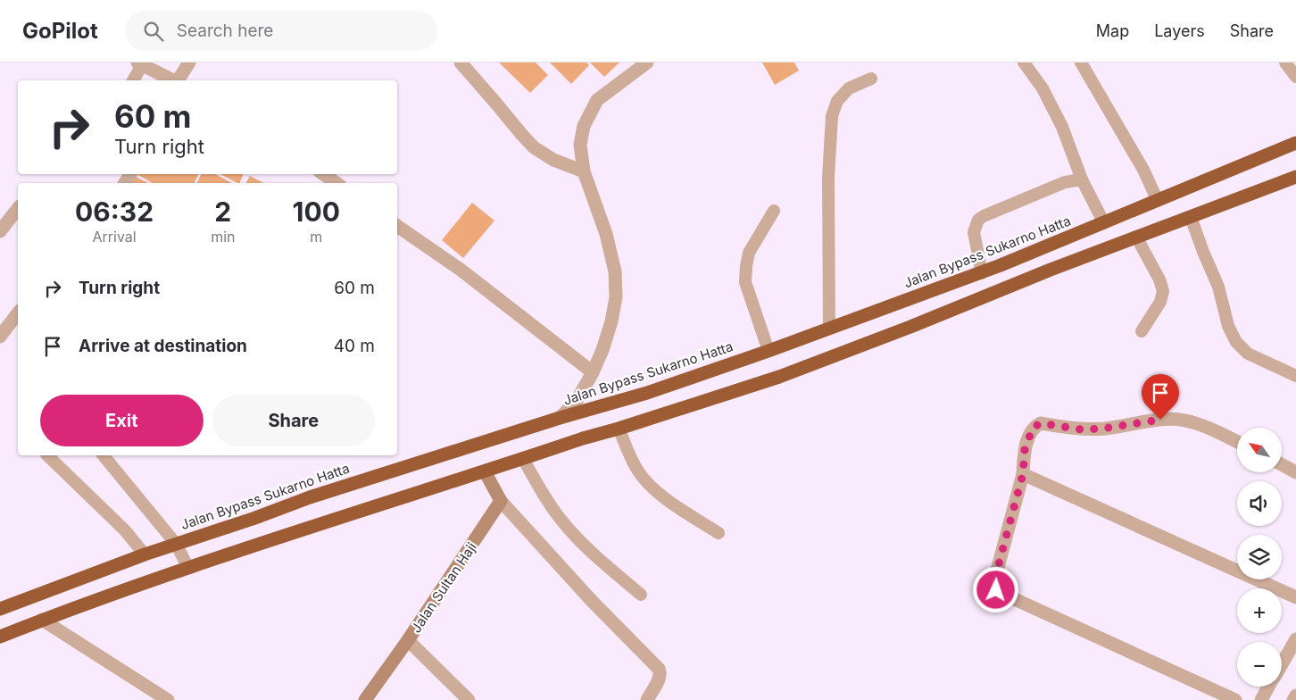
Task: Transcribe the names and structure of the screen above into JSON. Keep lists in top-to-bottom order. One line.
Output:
{"streets":{"highway":["Jalan Bypass Sukarno Hatta"],"street":["Jalan Sultan Haji"]},"north":"top left","page":{"header":"GoPilot","search":"Search here","nav":["Map","Layers","Share"],"turn":["60 m","Turn right"],"eta":["06:32","Arrival","2","min","100","m"],"list":[{"name":"Turn right","value":"60 m"},{"name":"Arrive at destination","value":"40 m"}],"buttons":["Exit","Share"],"map_buttons":["+","−"]}}
